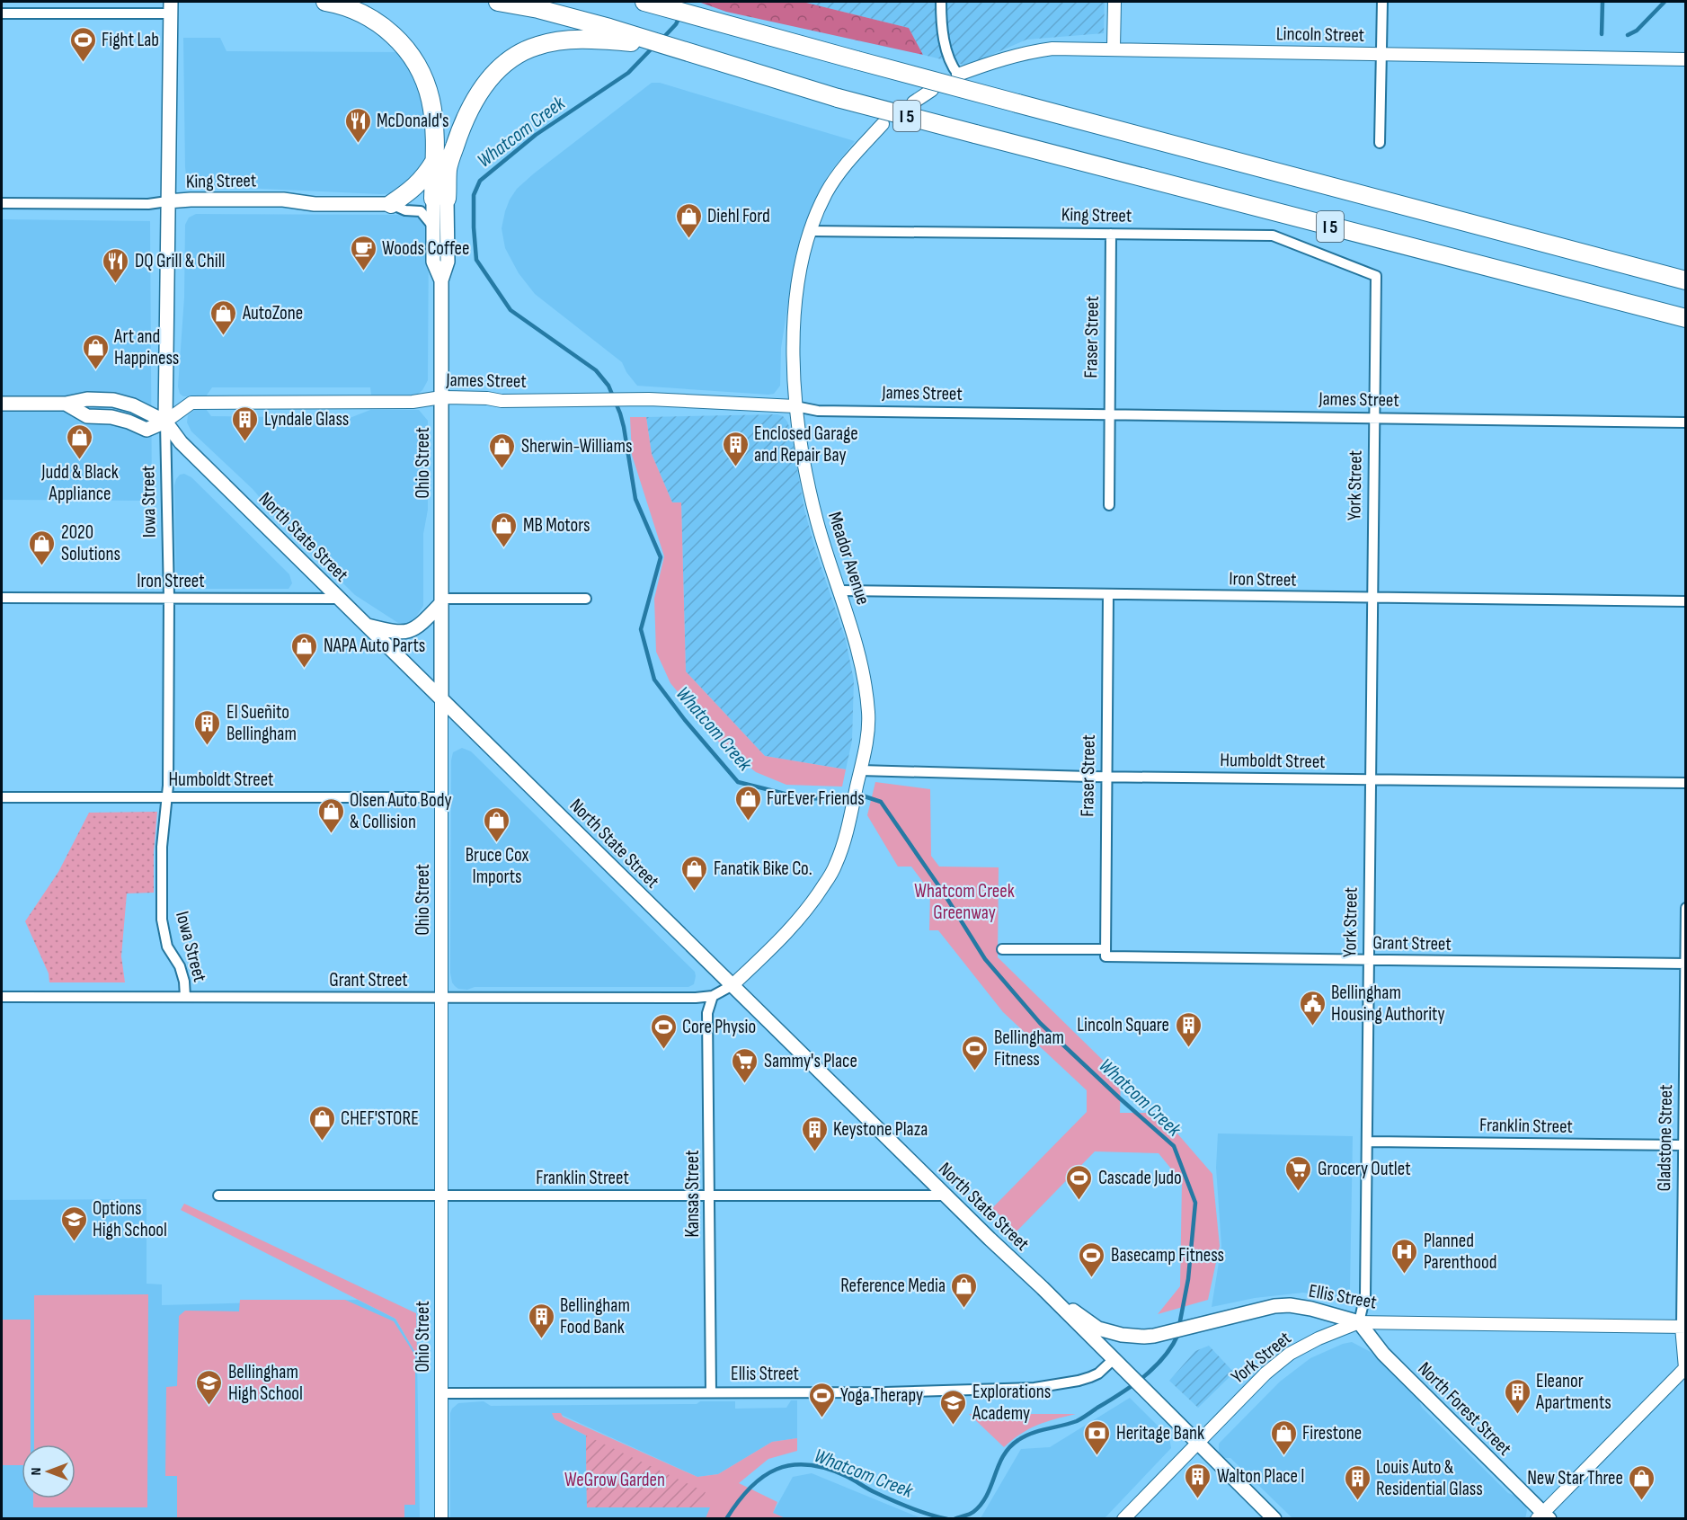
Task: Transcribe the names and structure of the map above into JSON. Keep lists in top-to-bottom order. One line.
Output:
{"streets":{"highway":["I 5"],"main road":["King Street","James Street","Ohio Street","Iowa Street","North State Street","Ellis Street","North Forest Street"],"street":["Lincoln Street","Fraser Street","York Street","Meador Avenue","Iron Street","Humboldt Street","Grant Street","Franklin Street","Gladstone Street","Kansas Street"]},"crossings":[["King Street","Fraser Street"],["King Street","Ohio Street"],["King Street","York Street"],["King Street","Iowa Street"],["King Street","Meador Avenue"],["Fraser Street","James Street"],["Fraser Street","Iron Street"],["Fraser Street","Humboldt Street"],["Fraser Street","Grant Street"],["James Street","Ohio Street"],["James Street","York Street"],["James Street","Iowa Street"],["James Street","North State Street"],["James Street","Meador Avenue"],["Ohio Street","North State Street"],["Ohio Street","Humboldt Street"],["Ohio Street","Grant Street"],["Ohio Street","Franklin Street"],["Ohio Street","Ellis Street"],["York Street","Iron Street"],["York Street","Humboldt Street"],["York Street","Grant Street"],["York Street","Franklin Street"],["York Street","Ellis Street"],["York Street","North Forest Street"],["Iowa Street","North State Street"],["Iowa Street","Iron Street"],["Iowa Street","Humboldt Street"],["Iowa Street","Grant Street"],["North State Street","Meador Avenue"],["North State Street","Iron Street"],["North State Street","Grant Street"],["North State Street","Franklin Street"],["North State Street","Ellis Street"],["Meador Avenue","Iron Street"],["Meador Avenue","Humboldt Street"],["Meador Avenue","Grant Street"],["Grant Street","Gladstone Street"],["Grant Street","Kansas Street"],["Franklin Street","Gladstone Street"],["Franklin Street","Kansas Street"],["Gladstone Street","Ellis Street"],["Kansas Street","Ellis Street"],["Ellis Street","North Forest Street"]],"water":["Whatcom Creek"],"parks":["Whatcom Creek Greenway","WeGrow Garden"],"places":{"sports":["Fight Lab","Core Physio","Bellingham Fitness","Cascade Judo","Basecamp Fitness","Yoga Therapy"],"restaurant":["McDonald's","DQ Grill & Chill"],"shop":["Diehl Ford","AutoZone","Art and Happiness","Judd & Black Appliance","Sherwin-Williams","MB Motors","2020 Solutions","NAPA Auto Parts","FurEver Friends","Olsen Auto Body & Collision","Bruce Cox Imports","Fanatik Bike Co.","CHEF'STORE","Reference Media","Firestone","New Star Three"],"cafe":["Woods Coffee"],"building":["Lyndale Glass","Enclosed Garage and Repair Bay","El Sueñito Bellingham","Lincoln Square","Keystone Plaza","Bellingham Food Bank","Eleanor Apartments","Walton Place I","Louis Auto & Residential Glass"],"public building":["Bellingham Housing Authority"],"supermarket":["Sammy's Place","Grocery Outlet"],"school or university":["Options High School","Bellingham High School","Explorations Academy"],"hospital":["Planned Parenthood"],"bank":["Heritage Bank"]},"north":"left"}
